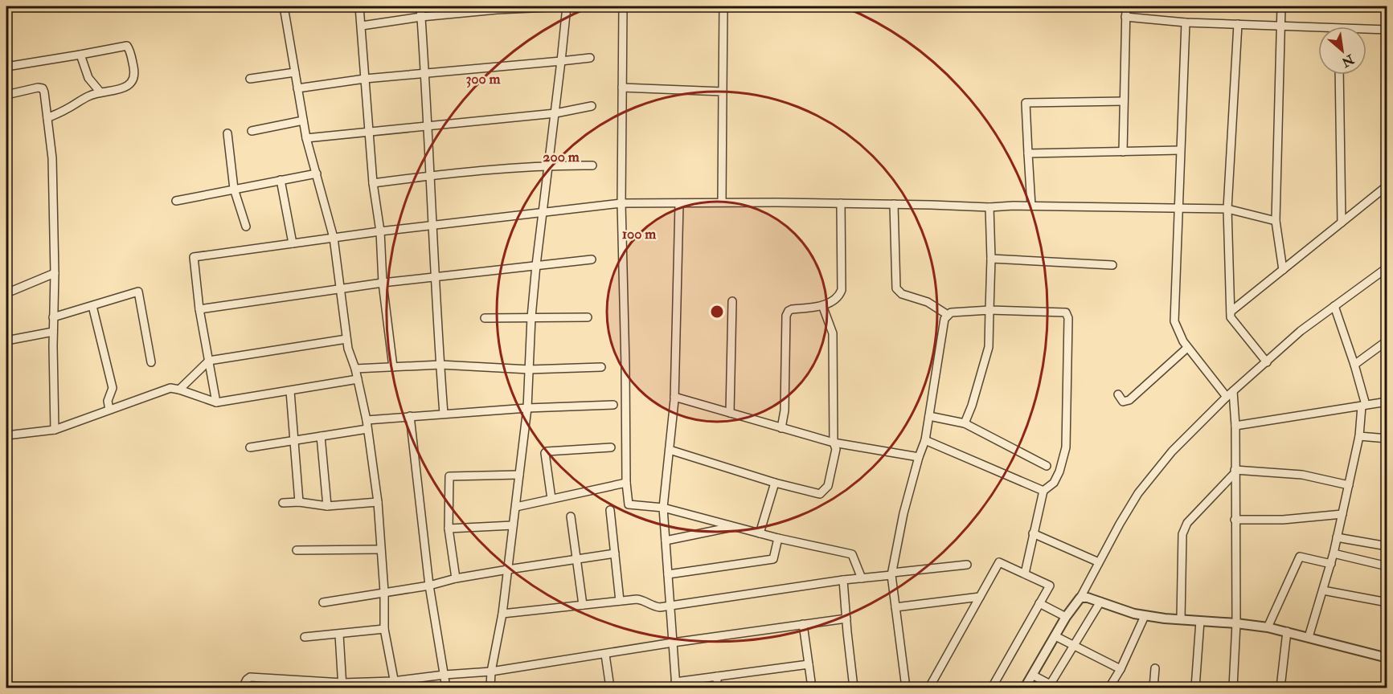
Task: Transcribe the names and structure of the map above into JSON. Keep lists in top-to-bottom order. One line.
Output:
{"north":"bottom right","rings":["300 m","200 m","100 m"]}
